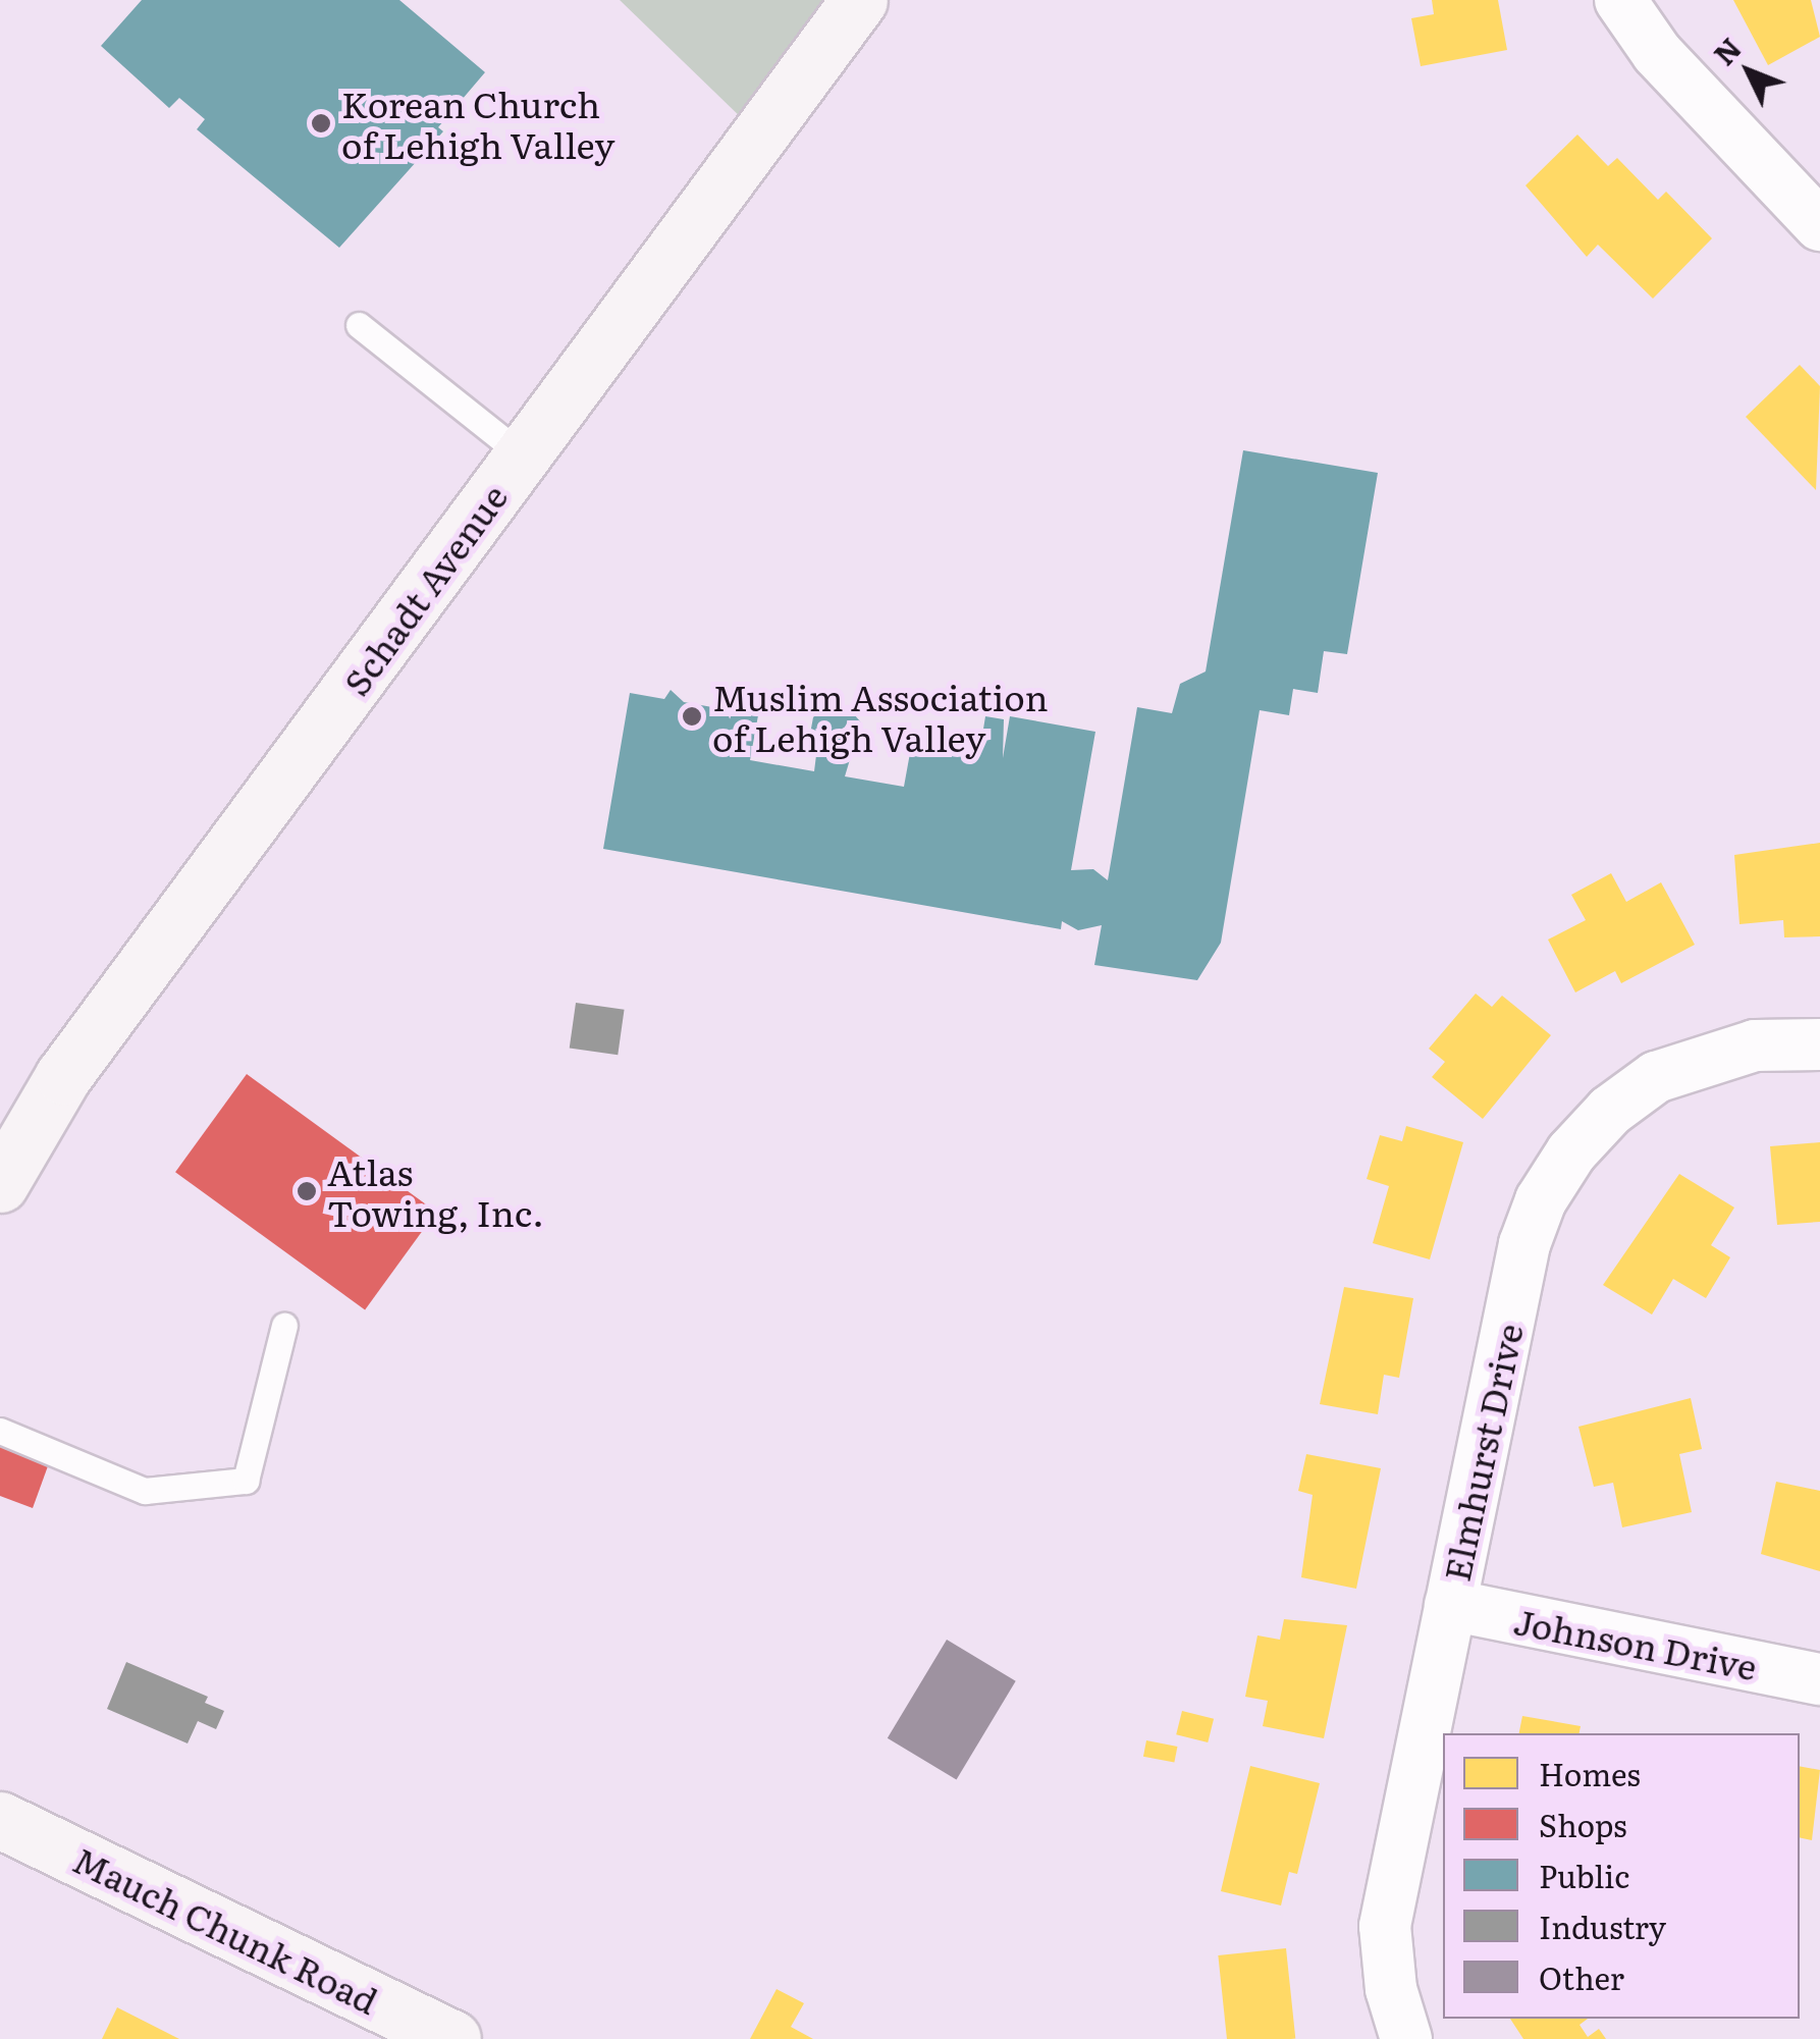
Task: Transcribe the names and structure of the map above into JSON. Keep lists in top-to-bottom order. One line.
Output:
{"streets":{"street":["Schadt Avenue","Elmhurst Drive","Johnson Drive","Mauch Chunk Road"]},"crossings":[["Elmhurst Drive","Johnson Drive"]],"places":["Korean Church of Lehigh Valley","Muslim Association of Lehigh Valley","Atlas Towing, Inc."],"legend":["Homes","Shops","Public","Industry","Other"],"north":"top left"}
